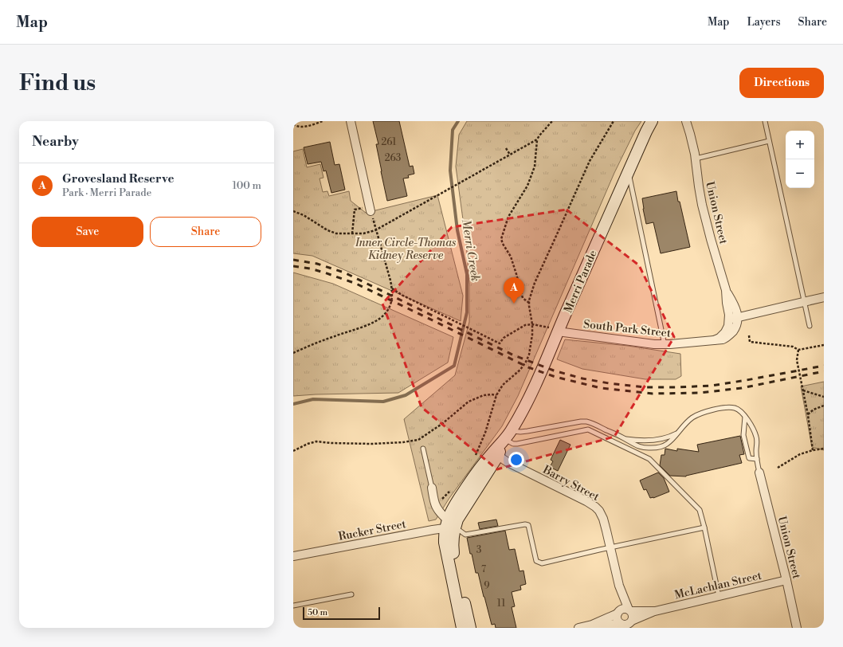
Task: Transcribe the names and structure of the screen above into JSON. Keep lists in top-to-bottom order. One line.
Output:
{"streets":{"main road":["Merri Parade"],"street":["Union Street","South Park Street","Barry Street","Rucker Street","McLachlan Street"]},"crossings":[["Union Street","South Park Street"],["Union Street","McLachlan Street"],["Merri Parade","South Park Street"],["Merri Parade","Barry Street"],["Merri Parade","Rucker Street"],["Barry Street","McLachlan Street"]],"water":["Merri Creek"],"parks":["Inner Circle-Thomas Kidney Reserve"],"house_numbers":["261","263","3","7","9","11"],"scale_bar":"50 m","page":{"header":"Map","nav":["Map","Layers","Share"],"buttons":["Directions",["Save","Share"]],"title":"Find us","heading":"Nearby","map_buttons":["+","−"],"list":[{"mark":"A","name":"Grovesland Reserve","note":"Park · Merri Parade","value":"100 m"}],"pins":"A","scale":"50 m"}}
